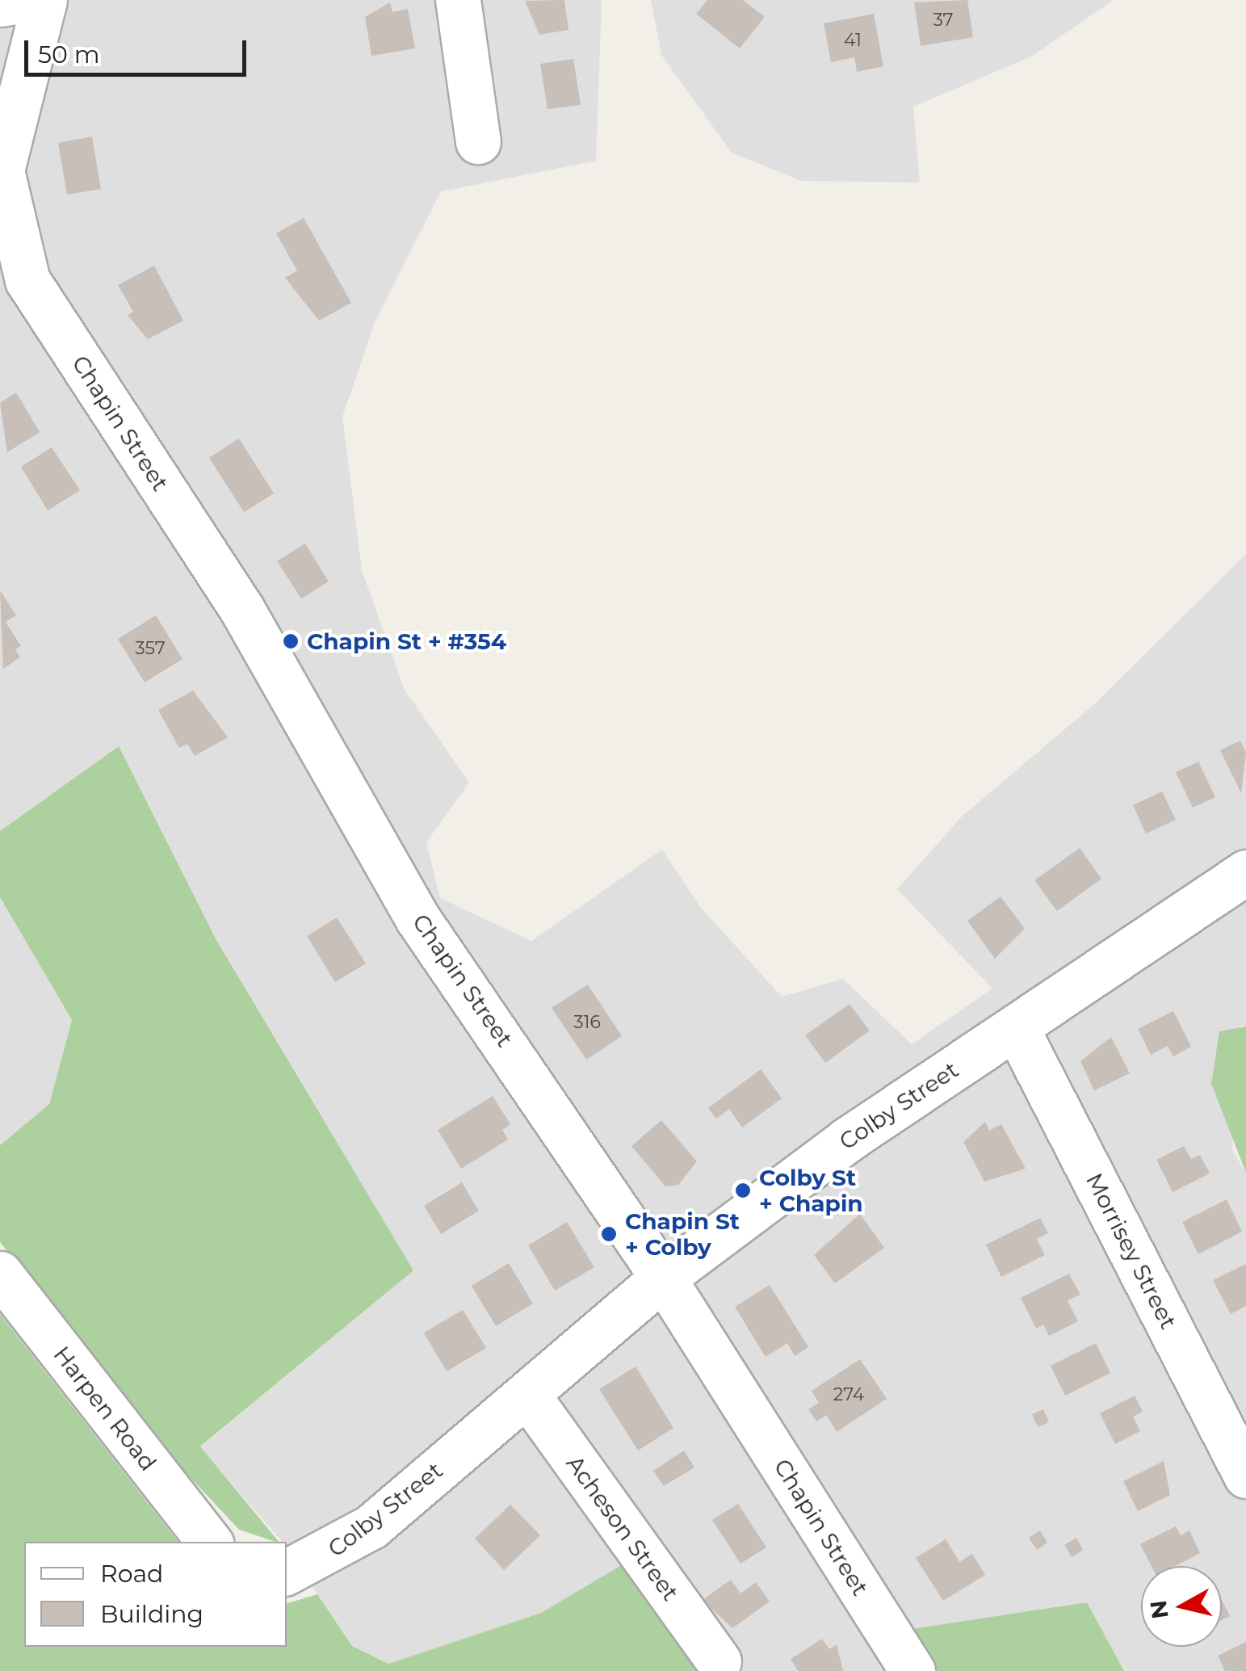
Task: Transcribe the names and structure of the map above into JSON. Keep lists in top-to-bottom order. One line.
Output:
{"streets":{"street":["Chapin Street","Colby Street","Morrisey Street","Harpen Road","Acheson Street"]},"crossings":[["Chapin Street","Colby Street"],["Colby Street","Morrisey Street"],["Colby Street","Acheson Street"]],"places":["Chapin St + #354","Colby St + Chapin","Chapin St + Colby"],"house_numbers":["37","41","357","316","274"],"legend":["Road","Building"],"scale_bar":"50 m","north":"left"}
